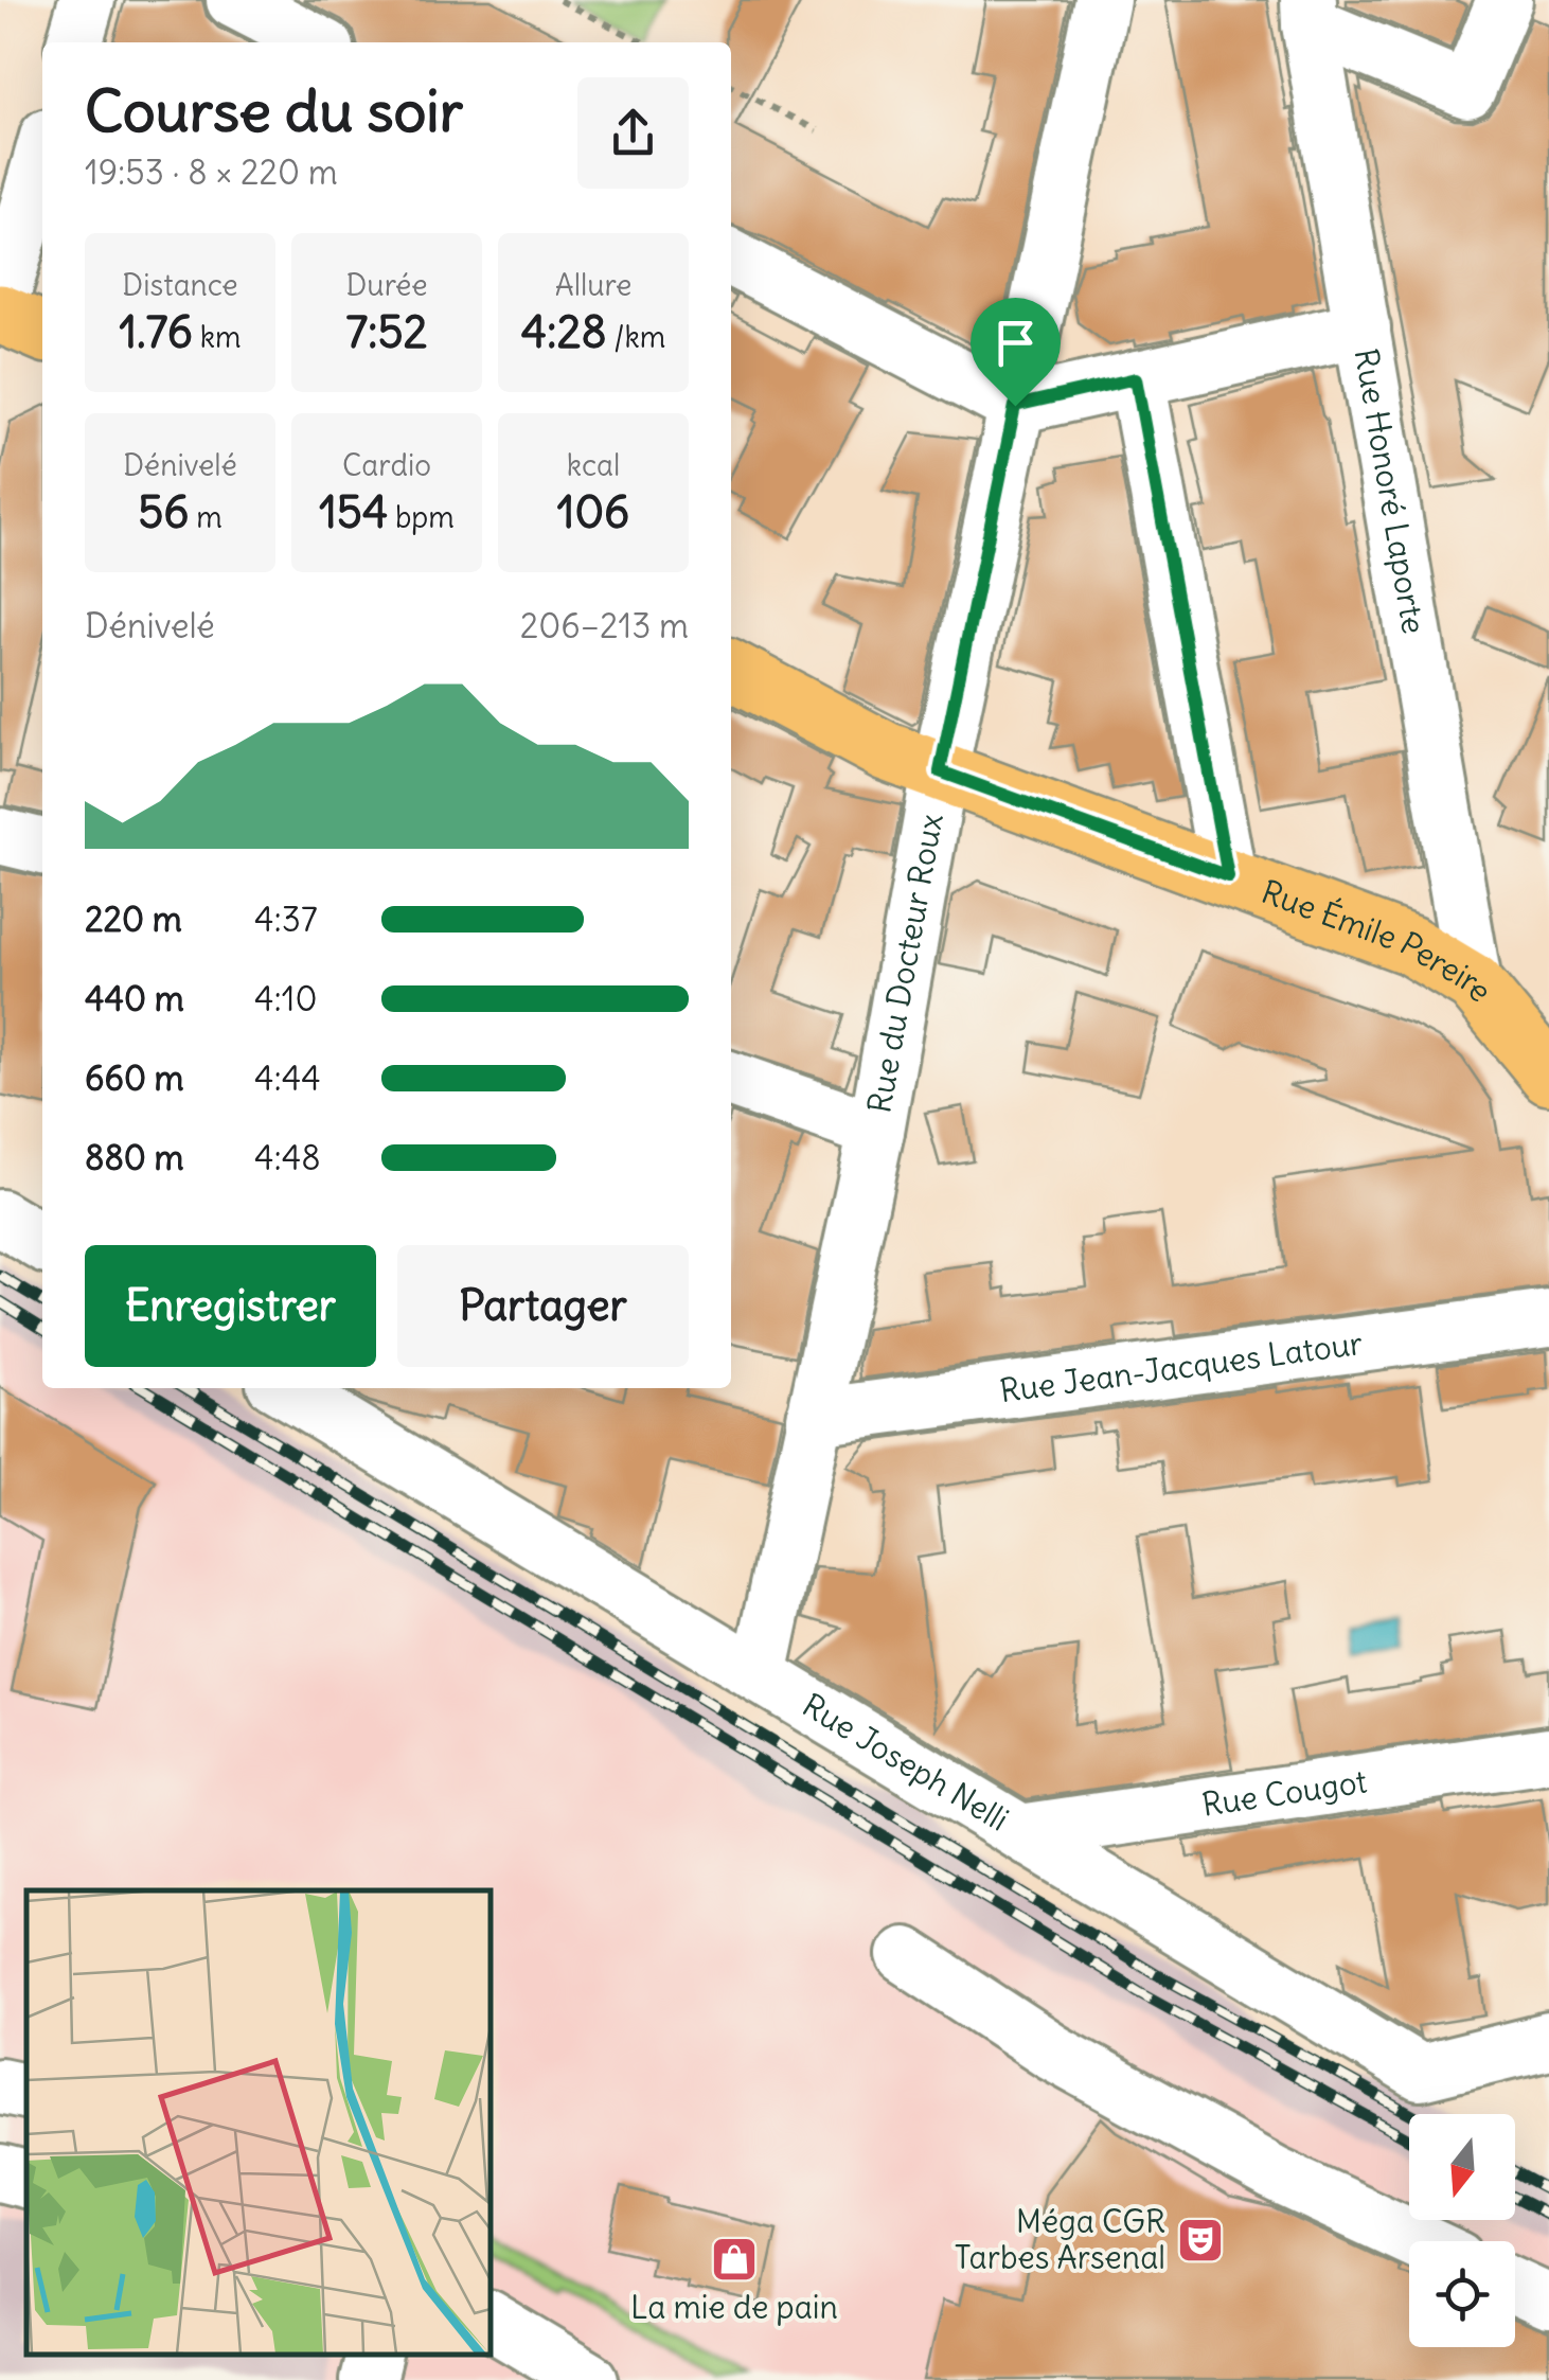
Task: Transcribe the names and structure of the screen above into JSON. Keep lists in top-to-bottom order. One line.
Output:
{"streets":{"main road":["Rue Émile Pereire"],"street":["Rue Honoré Laporte","Rue du Docteur Roux","Rue Jean-Jacques Latour","Rue Joseph Nelli","Rue Cougot"]},"crossings":[["Rue Honoré Laporte","Rue Émile Pereire"],["Rue Émile Pereire","Rue du Docteur Roux"],["Rue du Docteur Roux","Rue Jean-Jacques Latour"],["Rue du Docteur Roux","Rue Joseph Nelli"],["Rue Joseph Nelli","Rue Cougot"]],"places":{"theatre":["Méga CGR Tarbes Arsenal"],"shop":["La mie de pain"]},"north":"bottom","page":{"heading":["Course du soir","19:53 · 8 × 220 m"],"stats":[["Distance","1.76 km"],["Durée","7:52"],["Allure","4:28 /km"],["Dénivelé","56 m"],["Cardio","154 bpm"],["kcal","106"]],"chart":["Dénivelé","206–213 m"],"list":[{"name":"220 m","note":"4:37"},{"name":"440 m","note":"4:10"},{"name":"660 m","note":"4:44"},{"name":"880 m","note":"4:48"}],"buttons":["Enregistrer","Partager"]}}
